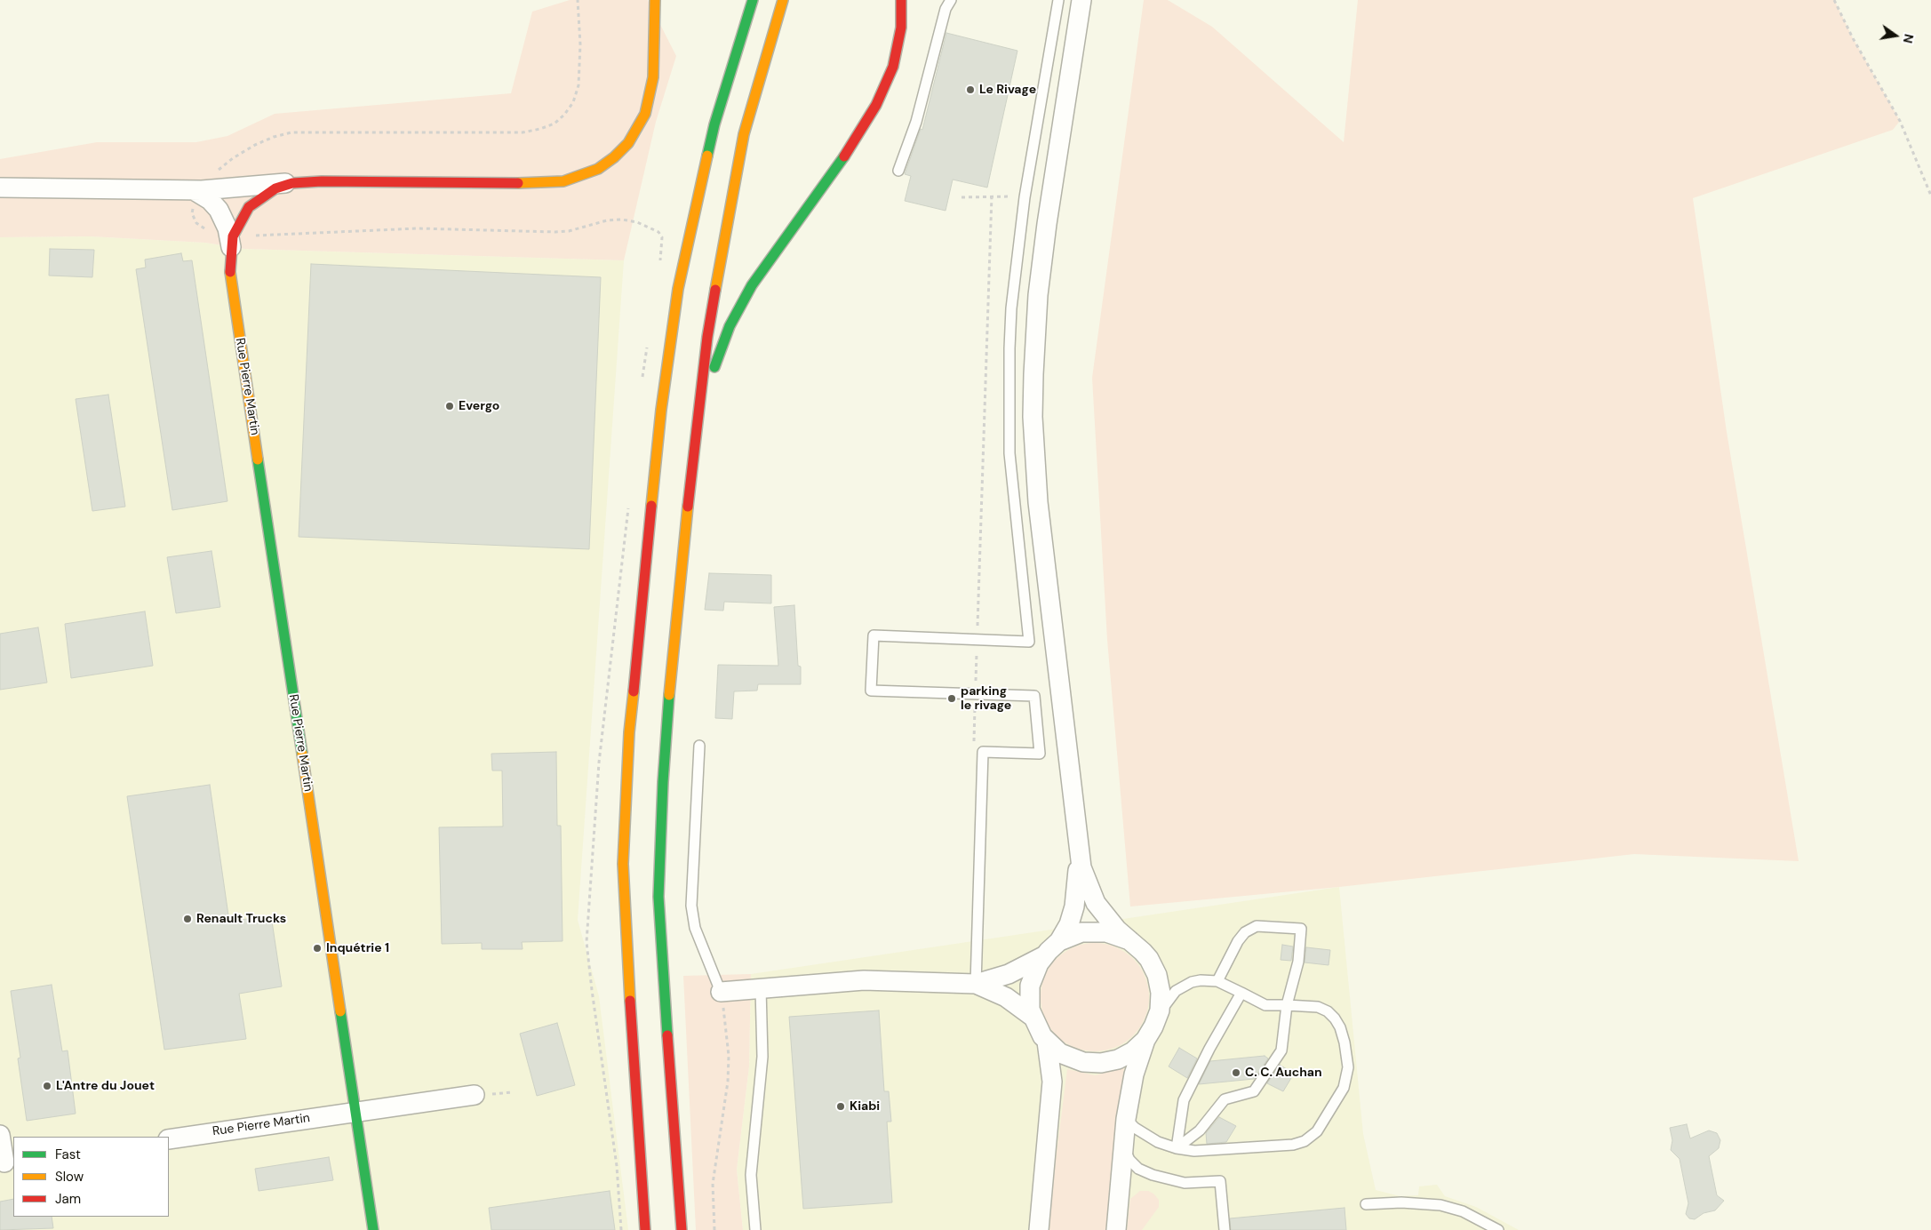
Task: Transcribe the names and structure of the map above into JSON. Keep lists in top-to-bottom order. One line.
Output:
{"streets":{"main road":["Rue Pierre Martin"]},"places":["Le Rivage","Evergo","parking le rivage","Renault Trucks","Inquétrie 1","C. C. Auchan","L'Antre du Jouet","Kiabi"],"legend":["Fast","Slow","Jam"],"north":"right"}
